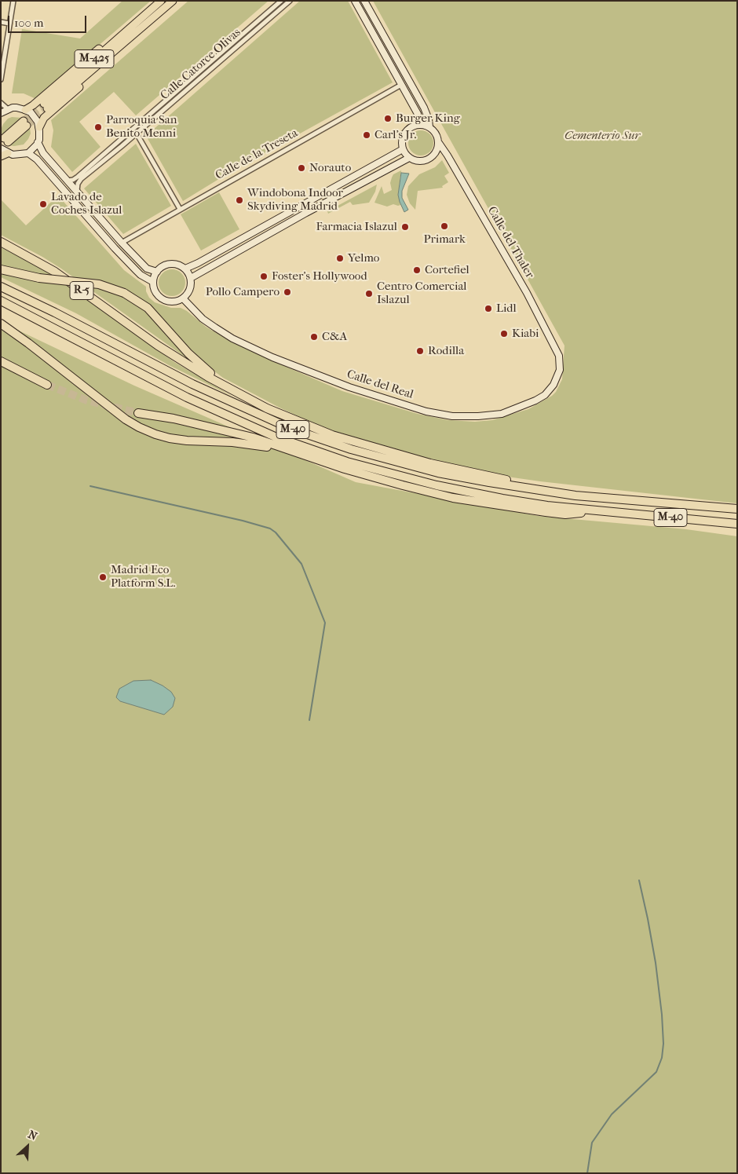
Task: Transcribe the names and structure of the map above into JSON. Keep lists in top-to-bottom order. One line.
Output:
{"streets":{"highway":["R-5","M-40"],"main road":["M-425"],"street":["Calle Catorce Olivas","Calle de la Treseta","Calle del Thaler","Calle del Real"]},"crossings":[["Calle del Thaler","Calle del Real"],["R-5","M-40"]],"parks":["Cementerio Sur"],"places":["Burger King","Parroquia San Benito Menni","Carl's Jr.","Norauto","Windobona Indoor Skydiving Madrid","Lavado de Coches Islazul","Primark","Farmacia Islazul","Yelmo","Cortefiel","Foster's Hollywood","Pollo Campero","Centro Comercial Islazul","Lidl","Kiabi","C&A","Rodilla","Madrid Eco Platform S.L."],"scale_bar":"100 m","north":"top right"}
